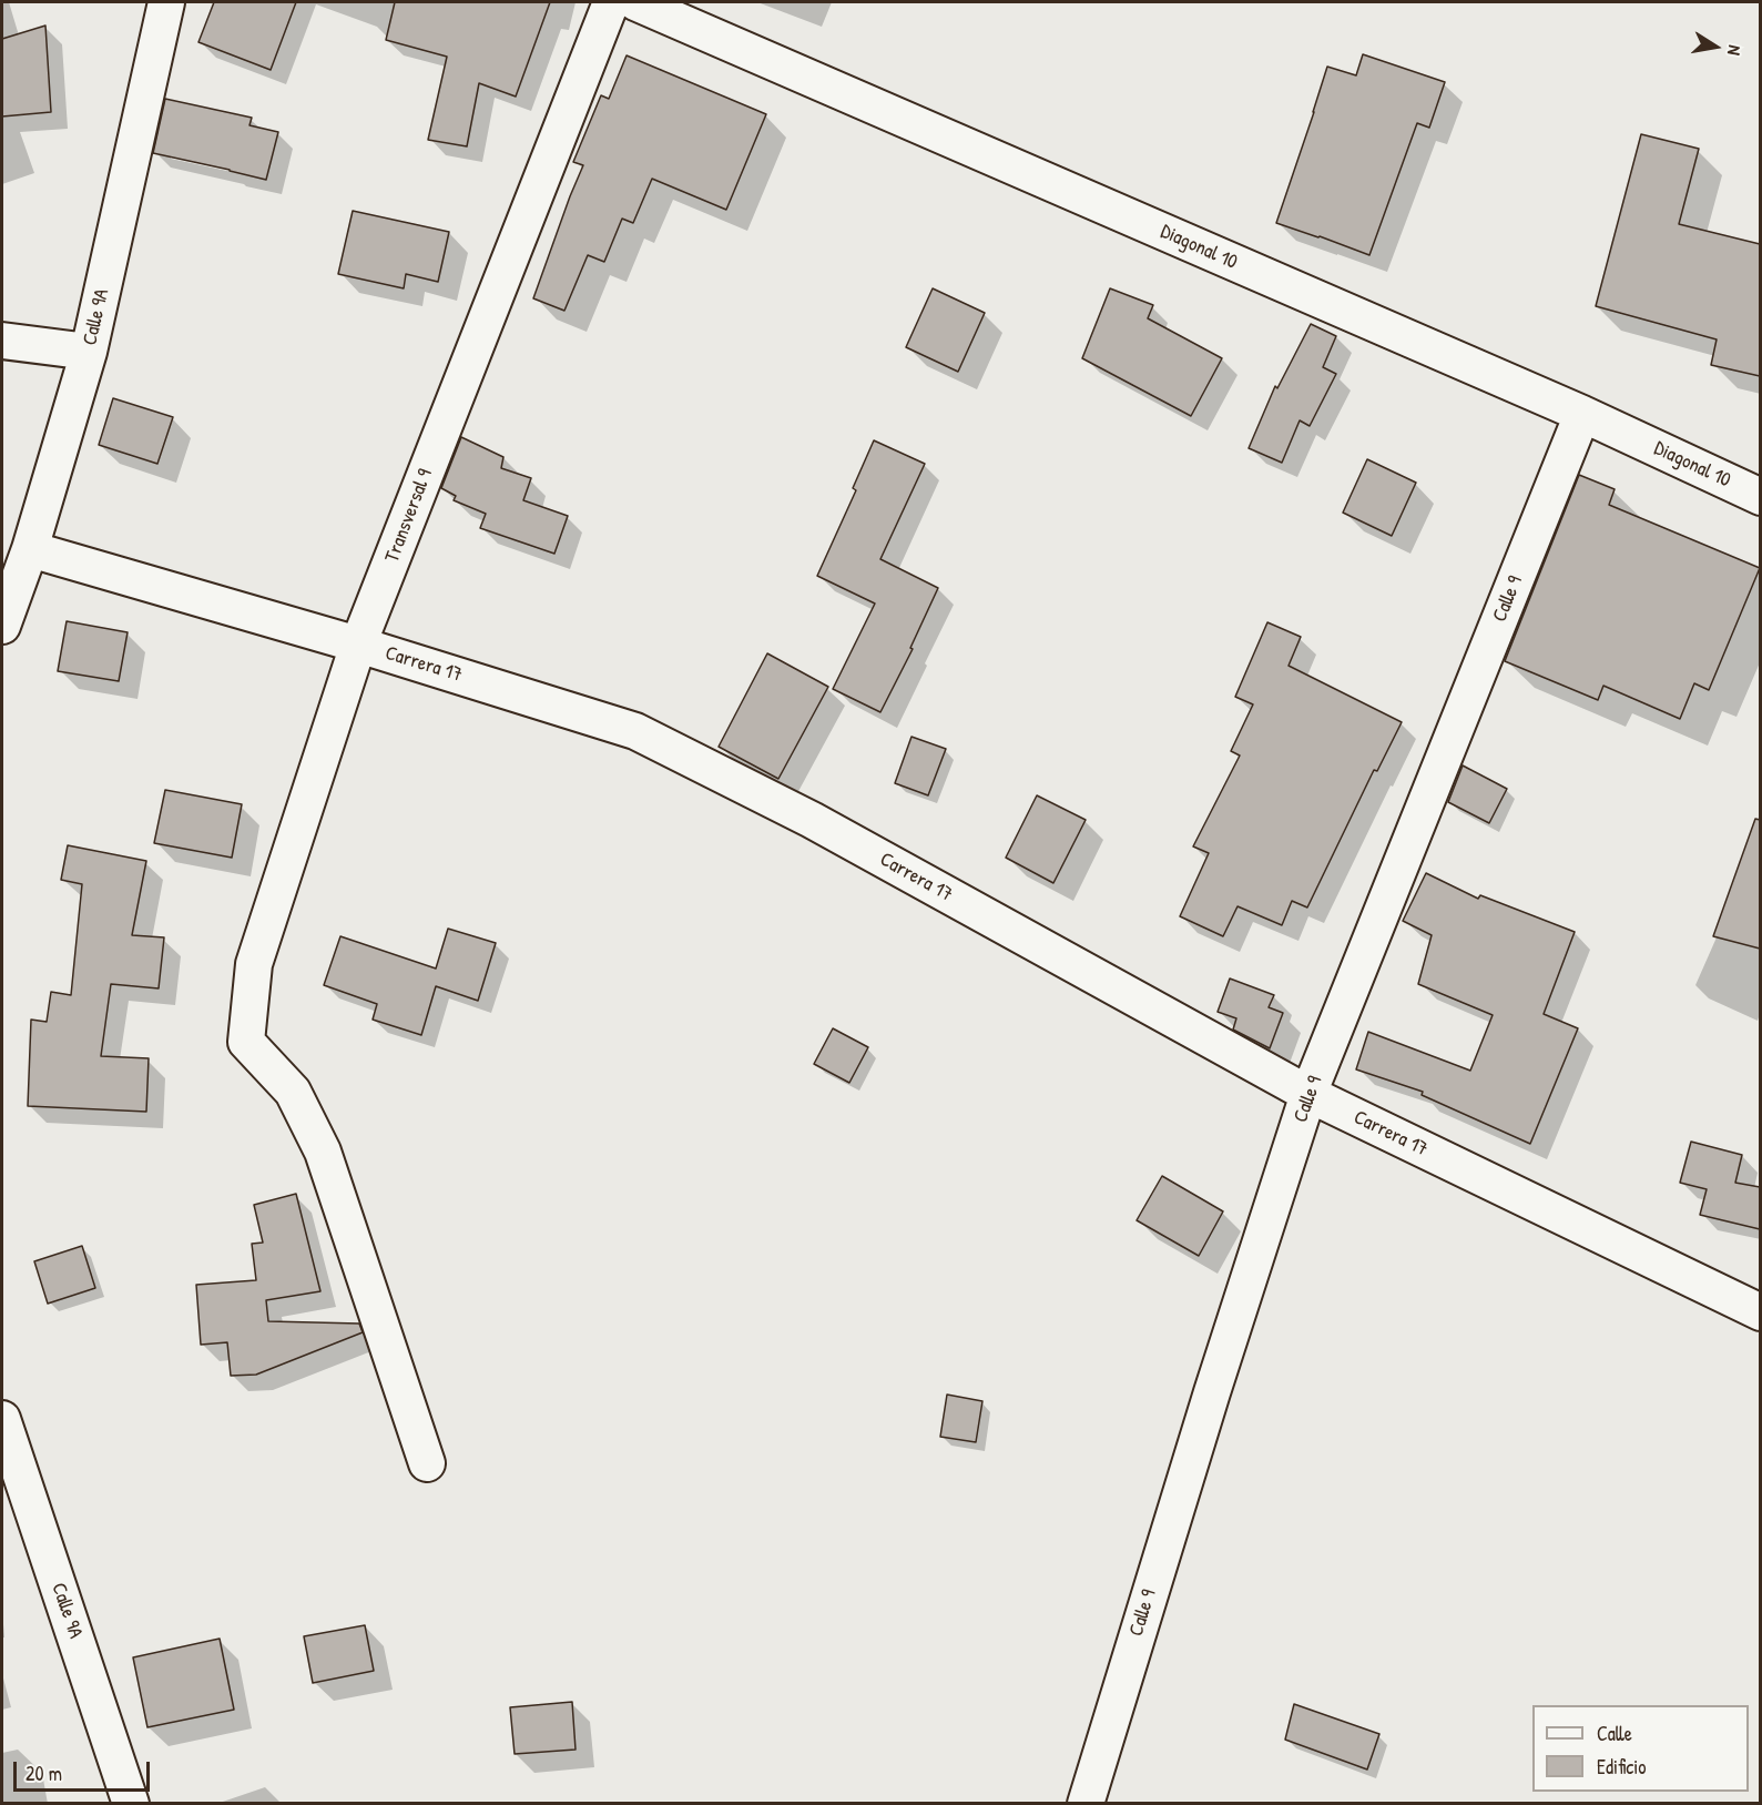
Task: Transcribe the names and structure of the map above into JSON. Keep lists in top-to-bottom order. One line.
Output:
{"streets":{"street":["Diagonal 10","Calle 9A","Transversal 9","Calle 9","Carrera 17"]},"crossings":[["Diagonal 10","Calle 9"],["Calle 9A","Carrera 17"],["Transversal 9","Carrera 17"],["Calle 9","Carrera 17"]],"legend":["Calle","Edificio"],"scale_bar":"20 m","north":"right"}
